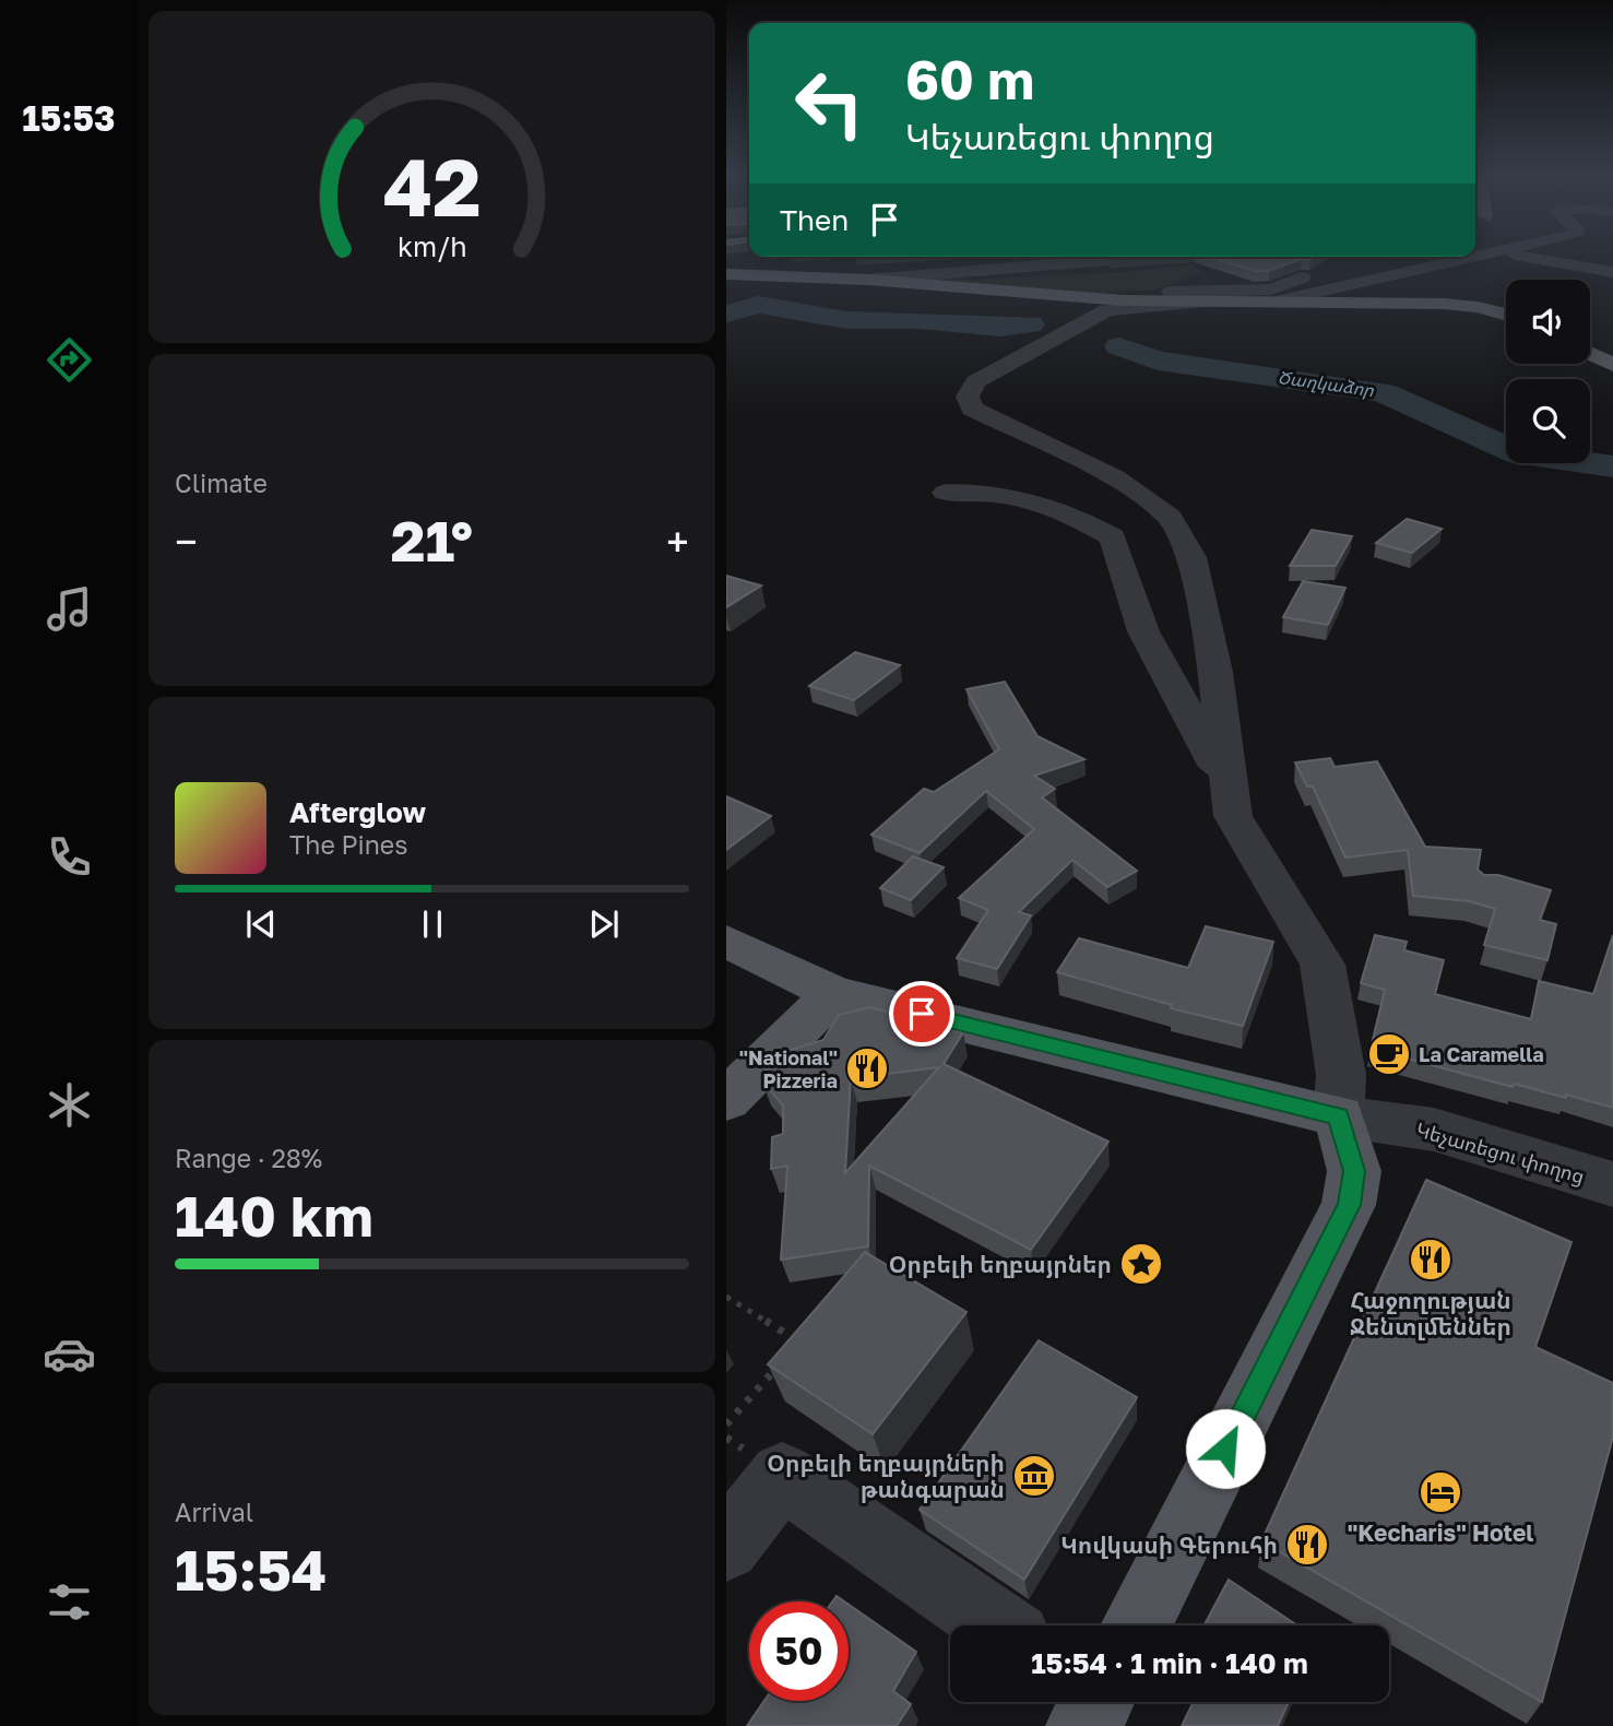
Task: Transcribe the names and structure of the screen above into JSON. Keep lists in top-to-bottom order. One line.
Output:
{"streets":{"main road":["Կեչառեցու փողոց"]},"water":["Ծաղկաձոր"],"places":{"cafe":["La Caramella"],"restaurant":["\"National\" Pizzeria","Հաջողության Ջենտլմեններ","Կովկասի Գերուհի"],"place":["Օրբելի եղբայրներ"],"museum":["Օրբելի եղբայրների թանգարան"],"hotel":["\"Kecharis\" Hotel"]},"page":{"tabs":"15:53","turn":["60 m","Կեչառեցու փողոց"],"then":"Then","tile":["Climate",["Range · 28%","140 km"],["Arrival","15:54"]],"heat":["−","21°","+"],"song":["Afterglow","The Pines"],"limit":"50","trip":"15:54 · 1 min · 140 m","gauge":["42","km/h"]}}
